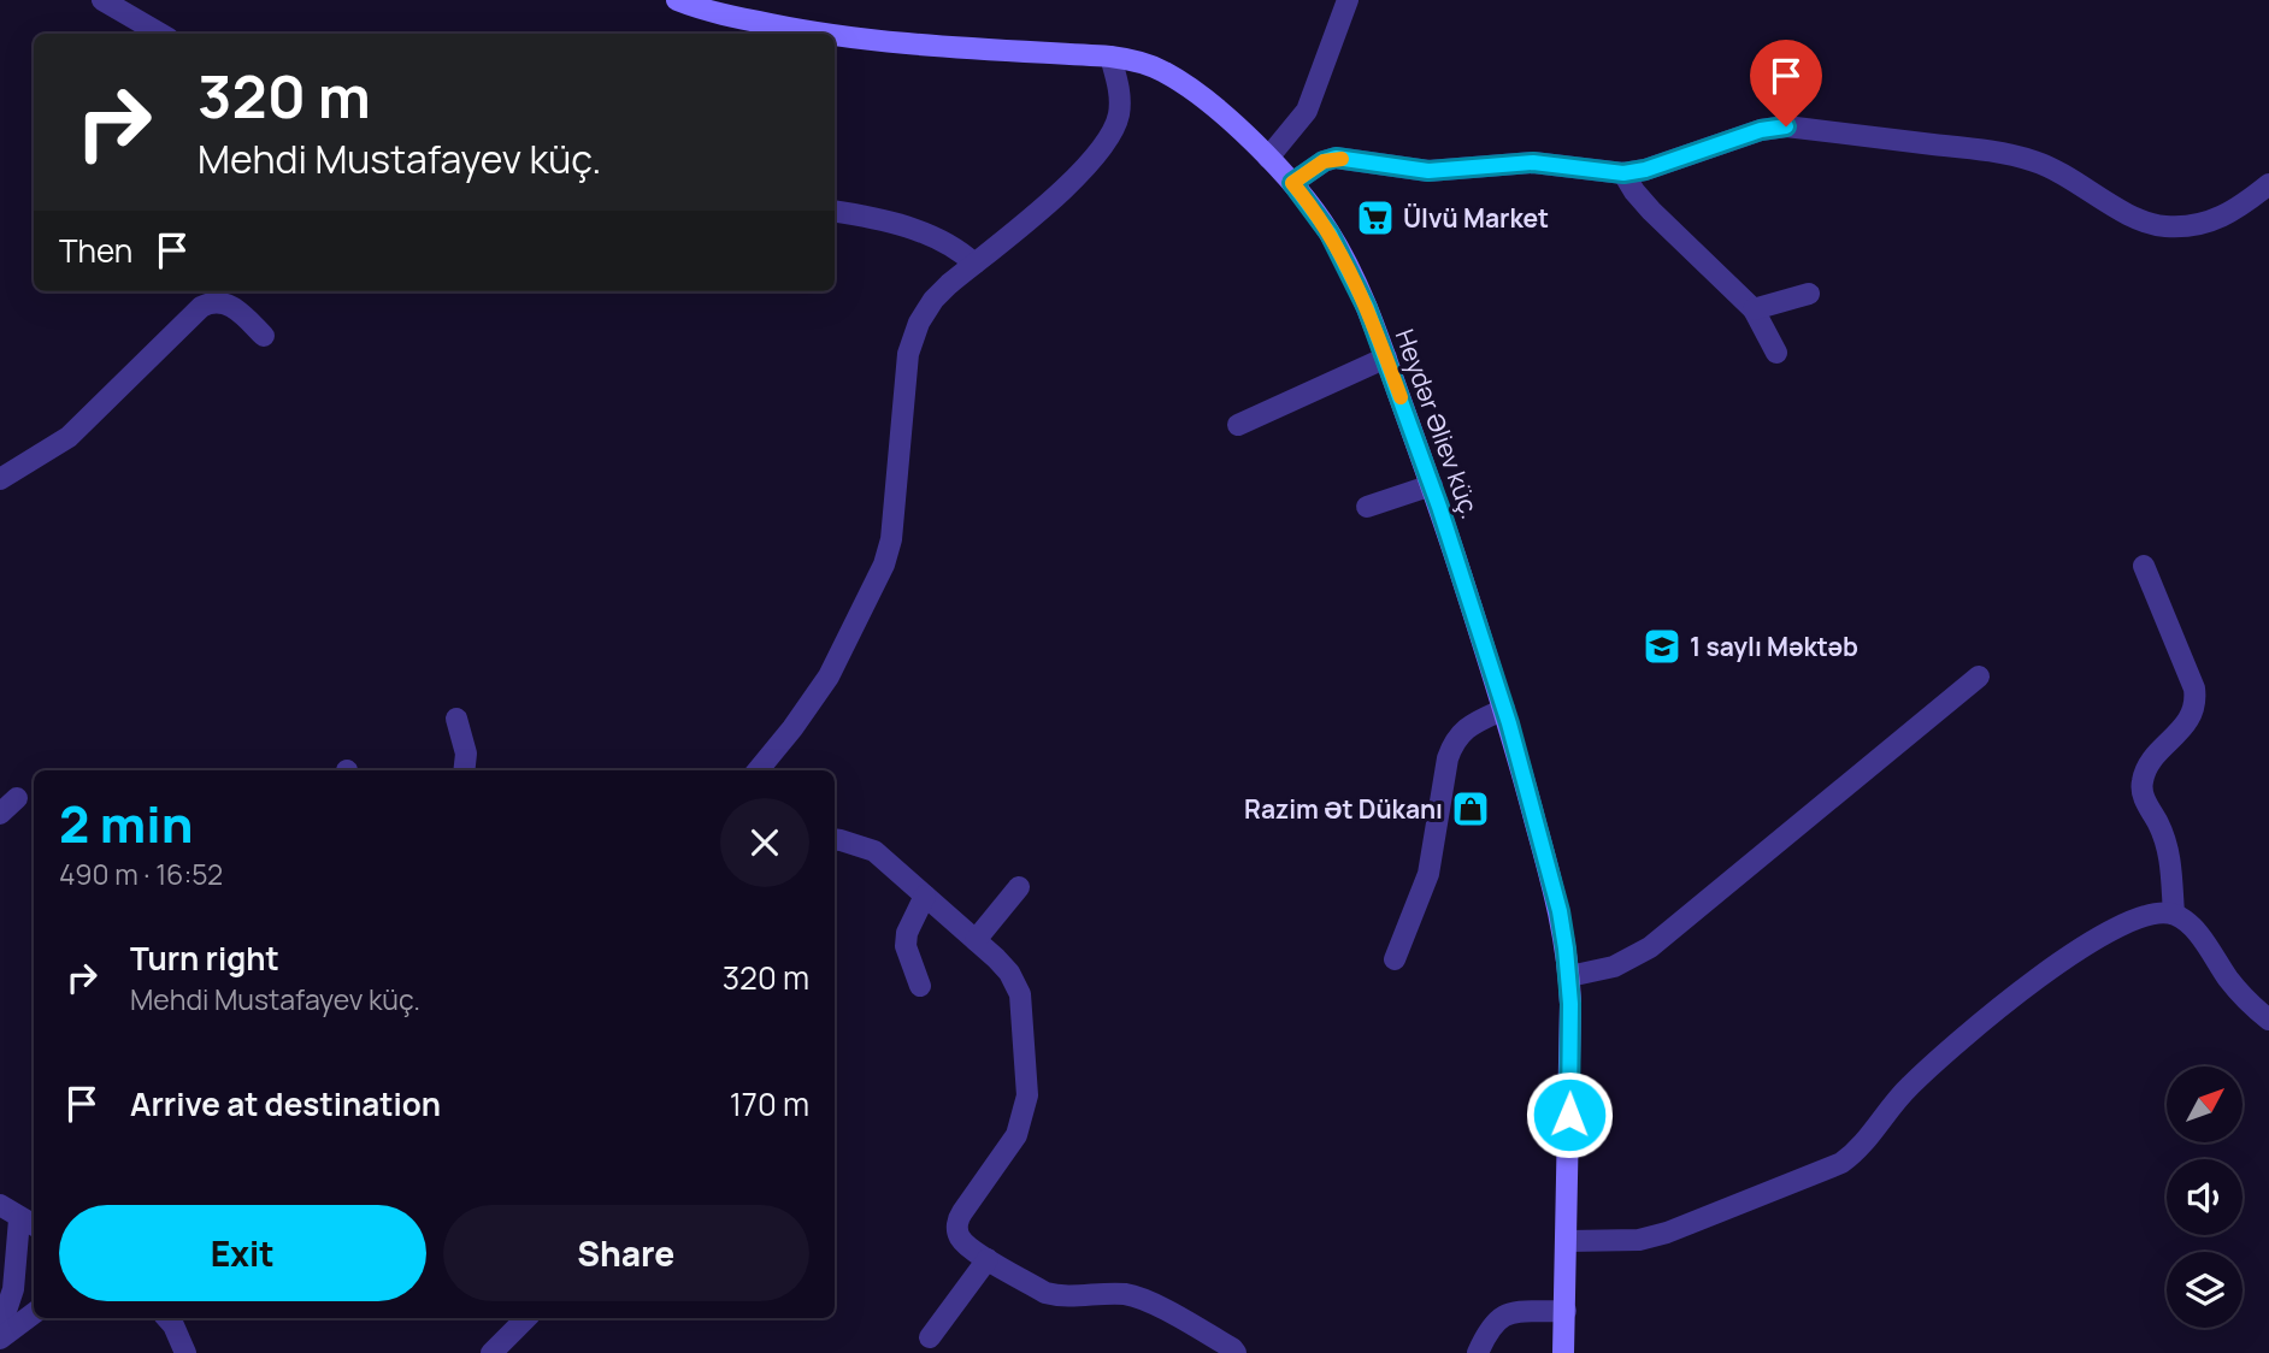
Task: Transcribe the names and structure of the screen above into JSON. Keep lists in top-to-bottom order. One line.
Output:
{"streets":{"main road":["Heydər Əliev küç."]},"places":{"supermarket":["Ülvü Market"],"school or university":["1 saylı Məktəb"],"shop":["Razim Ət Dükanı"]},"north":"top right","page":{"turn":["320 m","Mehdi Mustafayev küç."],"then":"Then","heading":["2 min","490 m · 16:52"],"list":[{"name":"Turn right","note":"Mehdi Mustafayev küç.","value":"320 m"},{"name":"Arrive at destination","value":"170 m"}],"buttons":["Exit","Share"]}}
